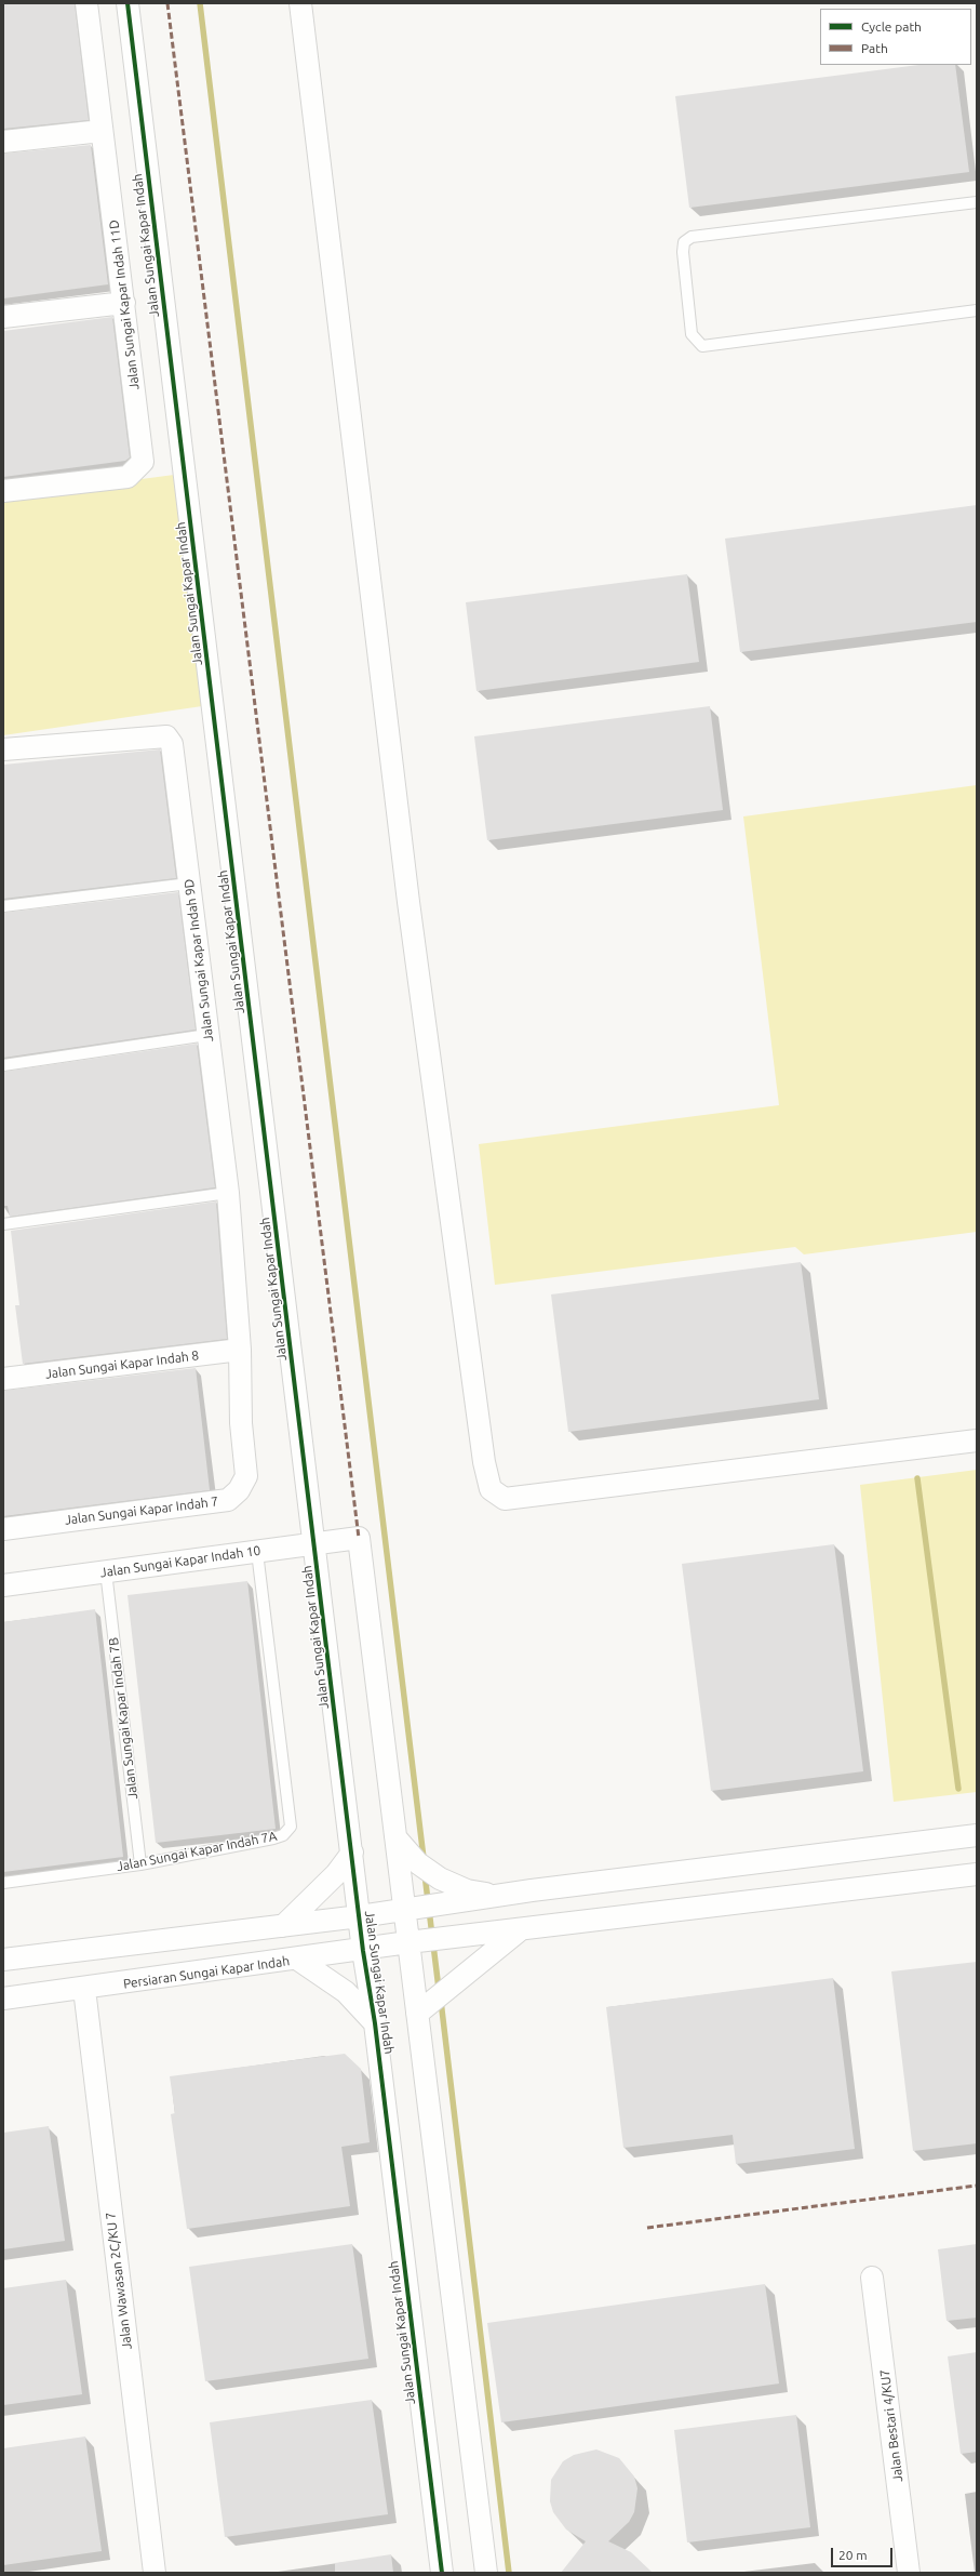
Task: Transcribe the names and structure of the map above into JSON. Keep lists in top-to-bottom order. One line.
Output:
{"streets":{"street":["Jalan Sungai Kapar Indah","Jalan Sungai Kapar Indah 11D","Jalan Sungai Kapar Indah 9D","Jalan Sungai Kapar Indah 8","Jalan Sungai Kapar Indah 7","Jalan Sungai Kapar Indah 10","Persiaran Sungai Kapar Indah","Jalan Wawasan 2C/KU 7","Jalan Bestari 4/KU7"],"lane":["Jalan Sungai Kapar Indah 7B","Jalan Sungai Kapar Indah 7A"]},"crossings":[["Jalan Sungai Kapar Indah","Jalan Sungai Kapar Indah 10"],["Jalan Sungai Kapar Indah","Persiaran Sungai Kapar Indah"],["Jalan Sungai Kapar Indah 9D","Jalan Sungai Kapar Indah 8"],["Jalan Sungai Kapar Indah 9D","Jalan Sungai Kapar Indah 7"],["Jalan Sungai Kapar Indah 8","Jalan Sungai Kapar Indah 7"],["Jalan Sungai Kapar Indah 10","Jalan Sungai Kapar Indah 7B"],["Jalan Sungai Kapar Indah 10","Jalan Sungai Kapar Indah 7A"],["Jalan Sungai Kapar Indah 7B","Jalan Sungai Kapar Indah 7A"],["Persiaran Sungai Kapar Indah","Jalan Wawasan 2C/KU 7"]],"legend":["Cycle path","Path"],"scale_bar":"20 m"}
